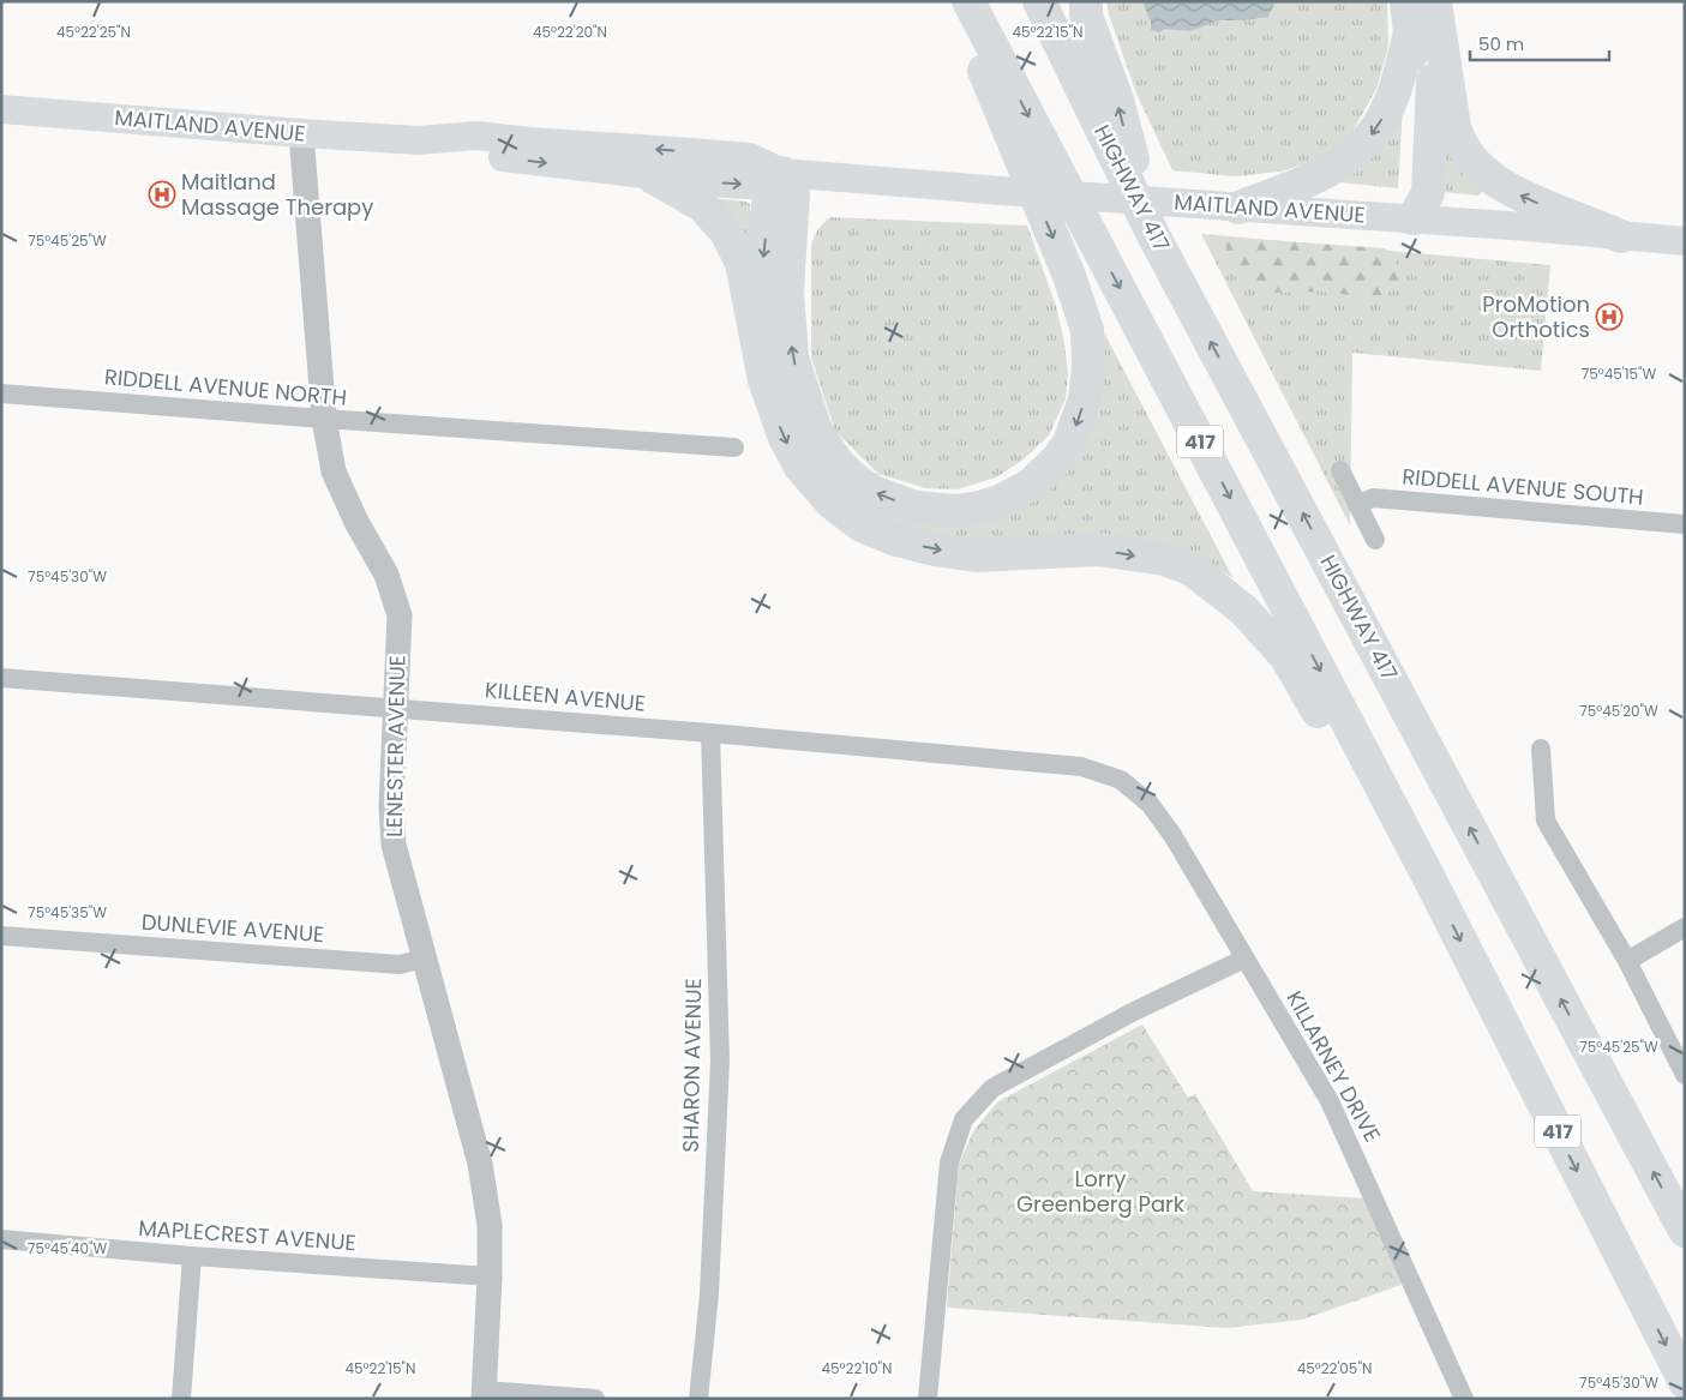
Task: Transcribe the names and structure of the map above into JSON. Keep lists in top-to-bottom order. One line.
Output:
{"streets":{"highway":["HIGHWAY 417","417"],"main road":["MAITLAND AVENUE"],"street":["RIDDELL AVENUE NORTH","RIDDELL AVENUE SOUTH","KILLEEN AVENUE","LENESTER AVENUE","DUNLEVIE AVENUE","SHARON AVENUE","KILLARNEY DRIVE","MAPLECREST AVENUE"]},"crossings":[["MAITLAND AVENUE","LENESTER AVENUE"],["RIDDELL AVENUE NORTH","LENESTER AVENUE"],["KILLEEN AVENUE","LENESTER AVENUE"],["KILLEEN AVENUE","SHARON AVENUE"],["KILLEEN AVENUE","KILLARNEY DRIVE"],["LENESTER AVENUE","DUNLEVIE AVENUE"],["LENESTER AVENUE","MAPLECREST AVENUE"]],"parks":["Lorry Greenberg Park"],"places":{"hospital":["Maitland Massage Therapy","ProMotion Orthotics"]},"scale_bar":"50 m","coordinates":["45°22'25\"N","45°22'20\"N","45°22'15\"N","75°45'25\"W","75°45'15\"W","75°45'30\"W","75°45'20\"W","75°45'35\"W","75°45'40\"W","45°22'10\"N","45°22'05\"N"]}
